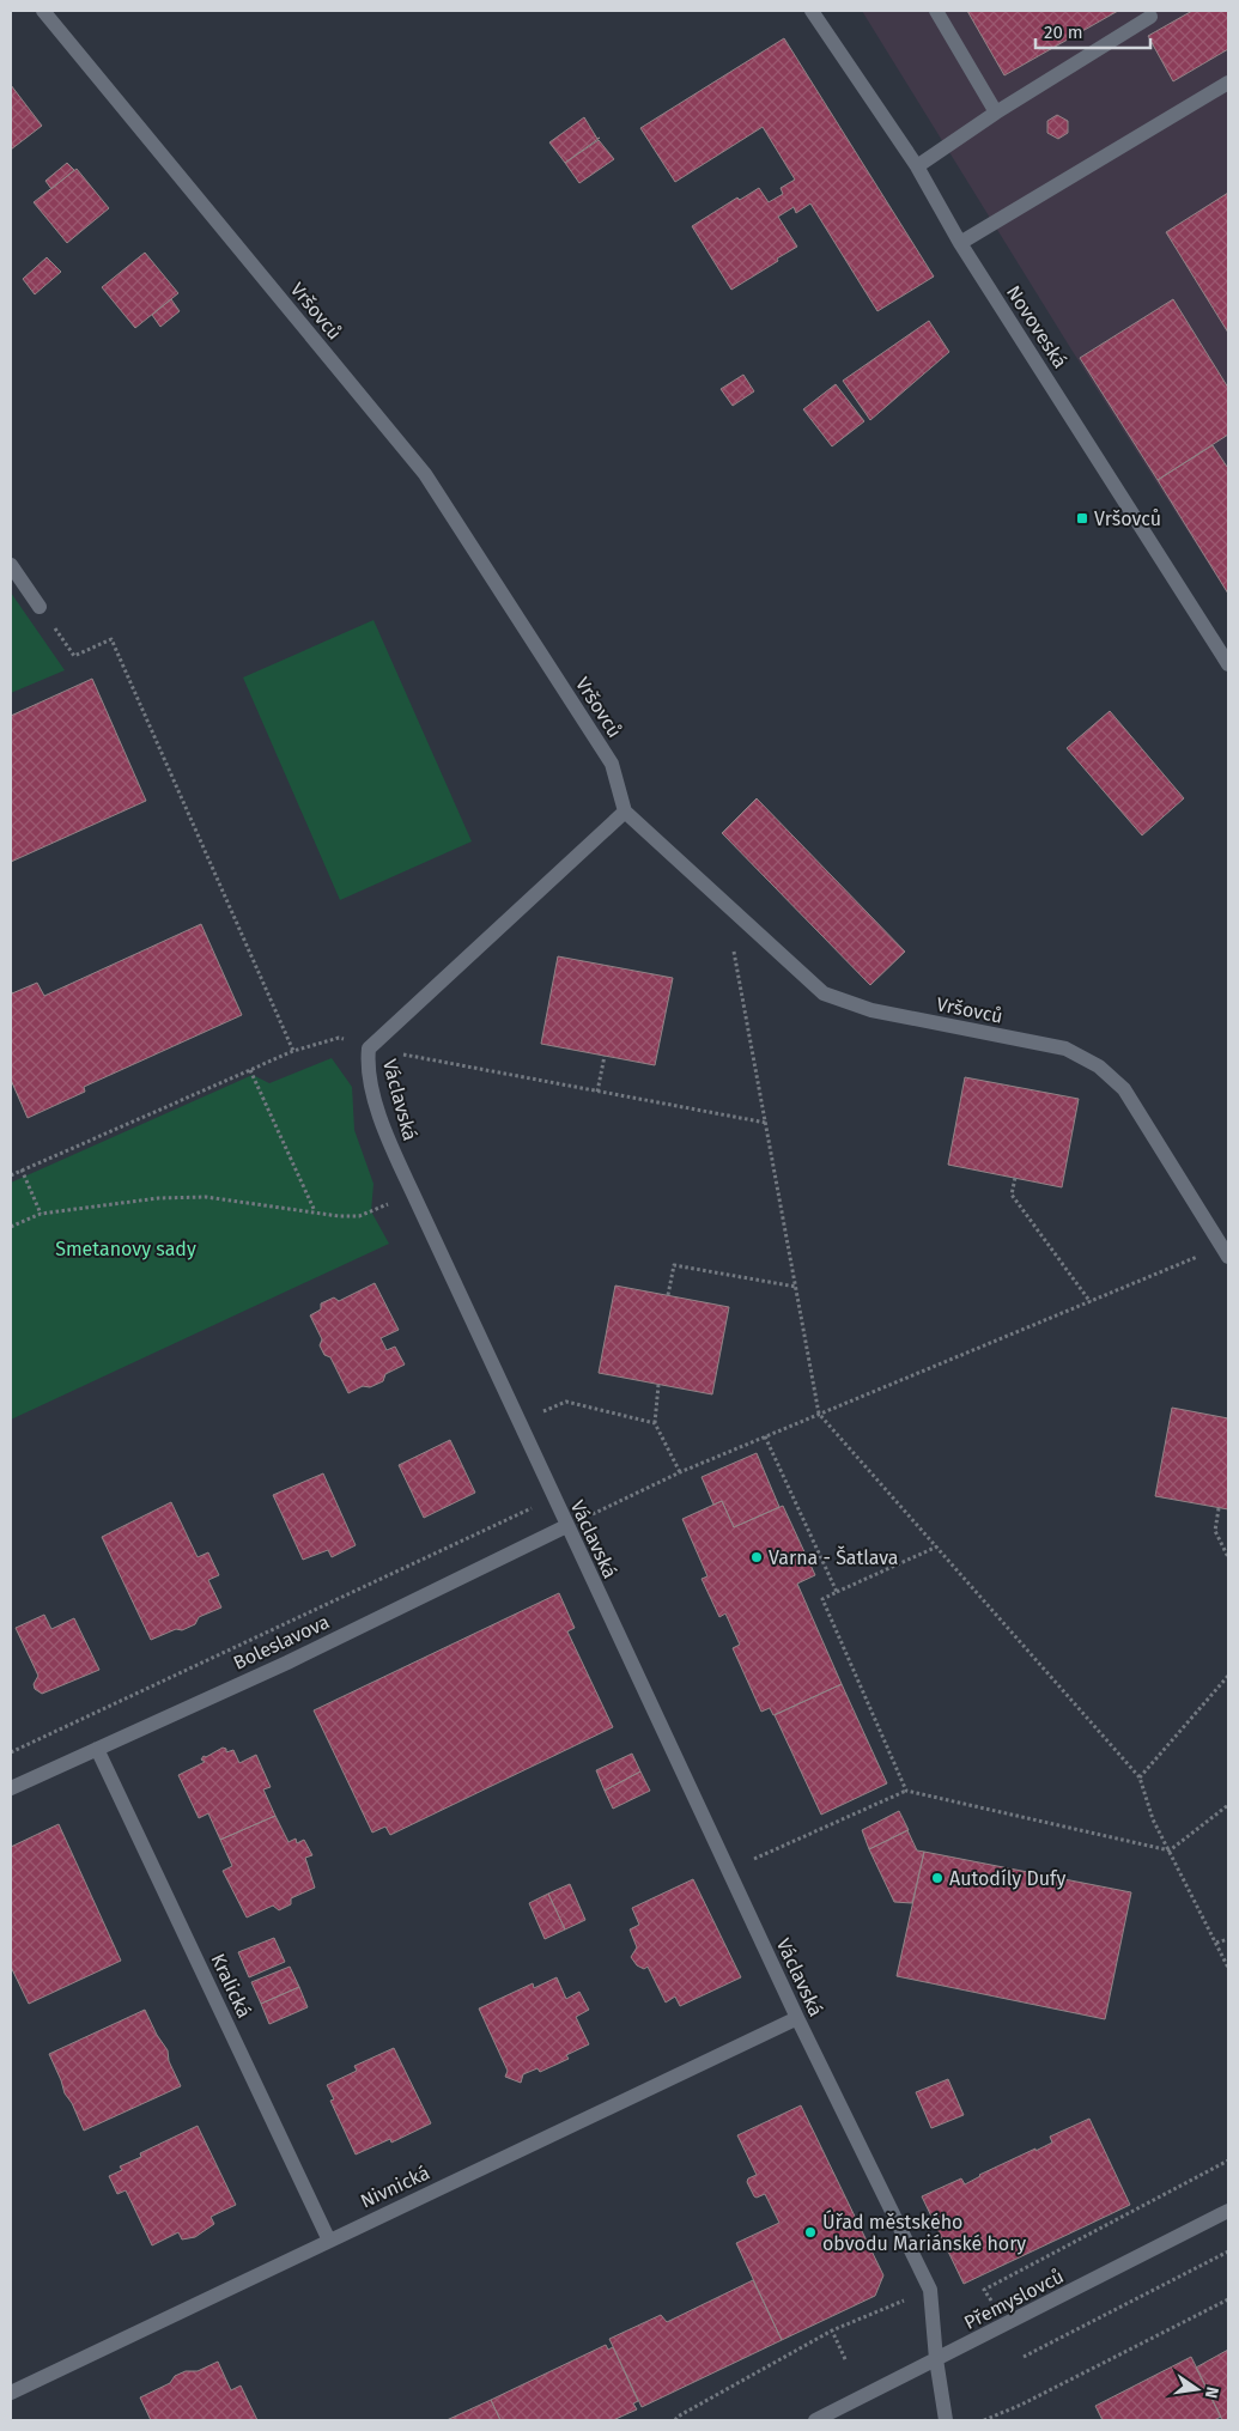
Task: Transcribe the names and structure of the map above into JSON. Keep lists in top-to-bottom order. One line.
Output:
{"streets":{"street":["Vršovců","Novoveská","Václavská","Boleslavova","Kralická","Nivnická","Přemyslovců"]},"crossings":[["Vršovců","Václavská"],["Václavská","Boleslavova"],["Václavská","Nivnická"],["Václavská","Přemyslovců"],["Boleslavova","Kralická"],["Kralická","Nivnická"]],"parks":["Smetanovy sady"],"places":{"transit":["Vršovců"],"other":["Varna - Šatlava","Autodíly Dufy","Úřad městského obvodu Mariánské hory"]},"scale_bar":"20 m","north":"right"}
